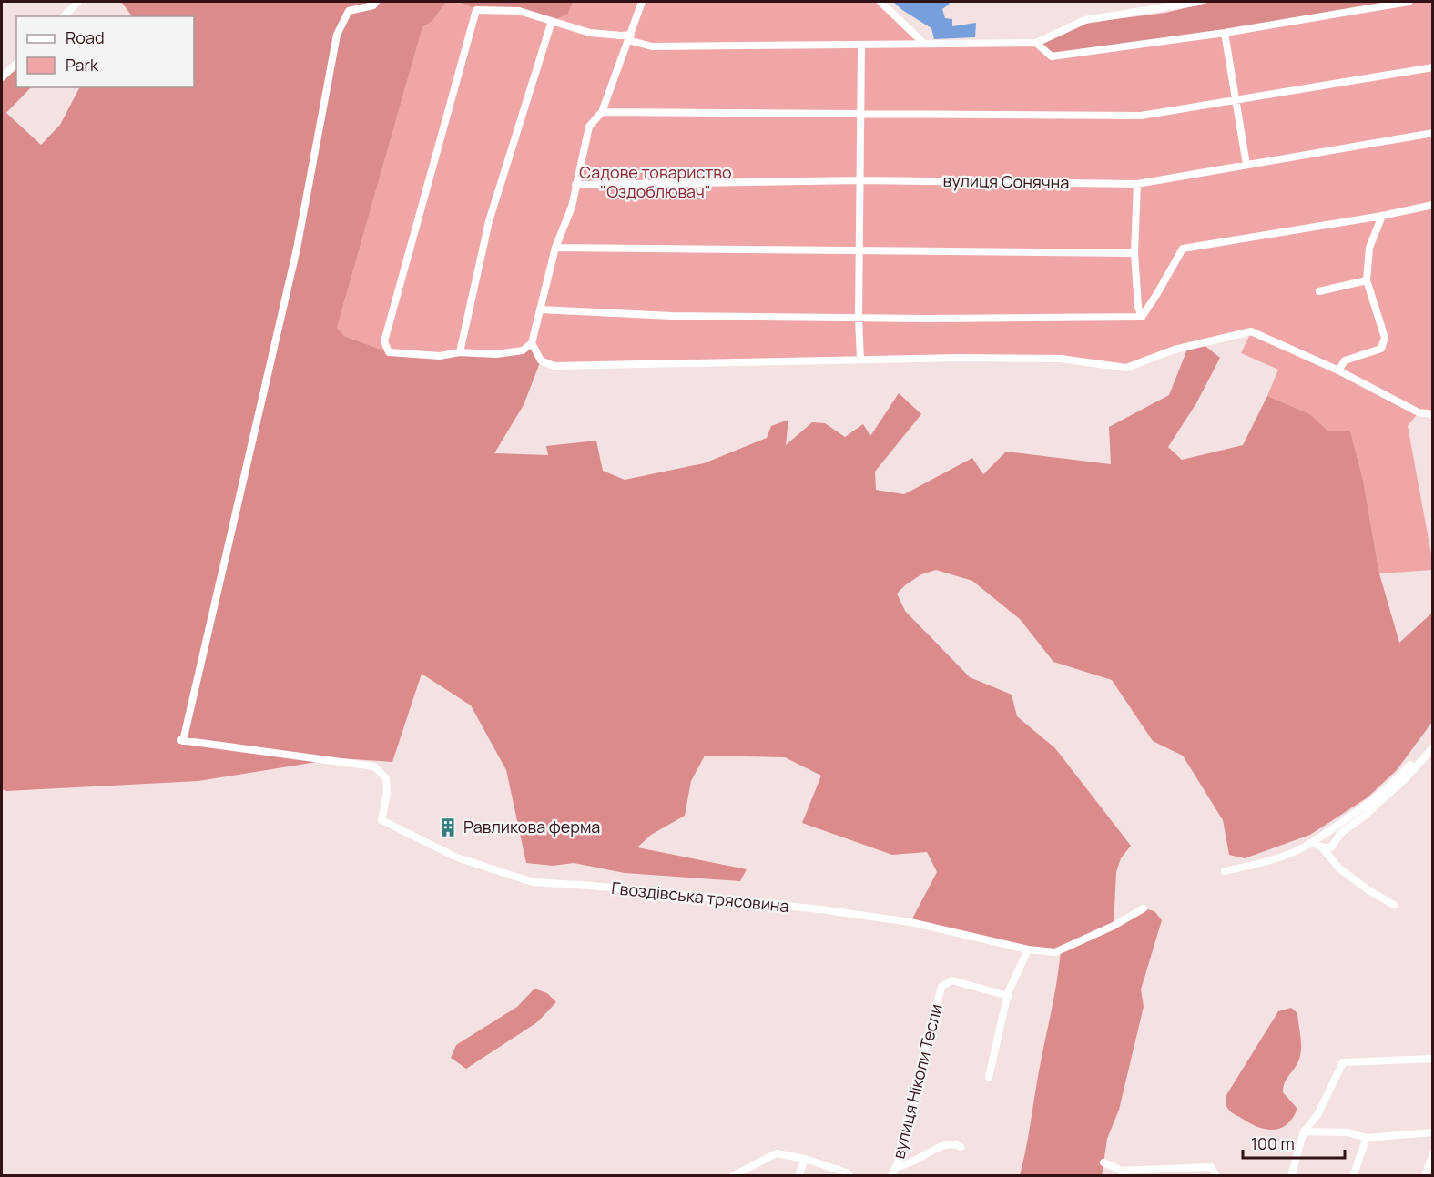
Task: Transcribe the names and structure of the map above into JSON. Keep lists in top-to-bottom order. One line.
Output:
{"streets":{"street":["вулиця Сонячна","Гвоздівська трясовина","вулиця Ніколи Тесли"]},"parks":["Садове товариство \"Оздоблювач\""],"places":{"building":["Равликова ферма"]},"legend":["Road","Park"],"scale_bar":"100 m"}
